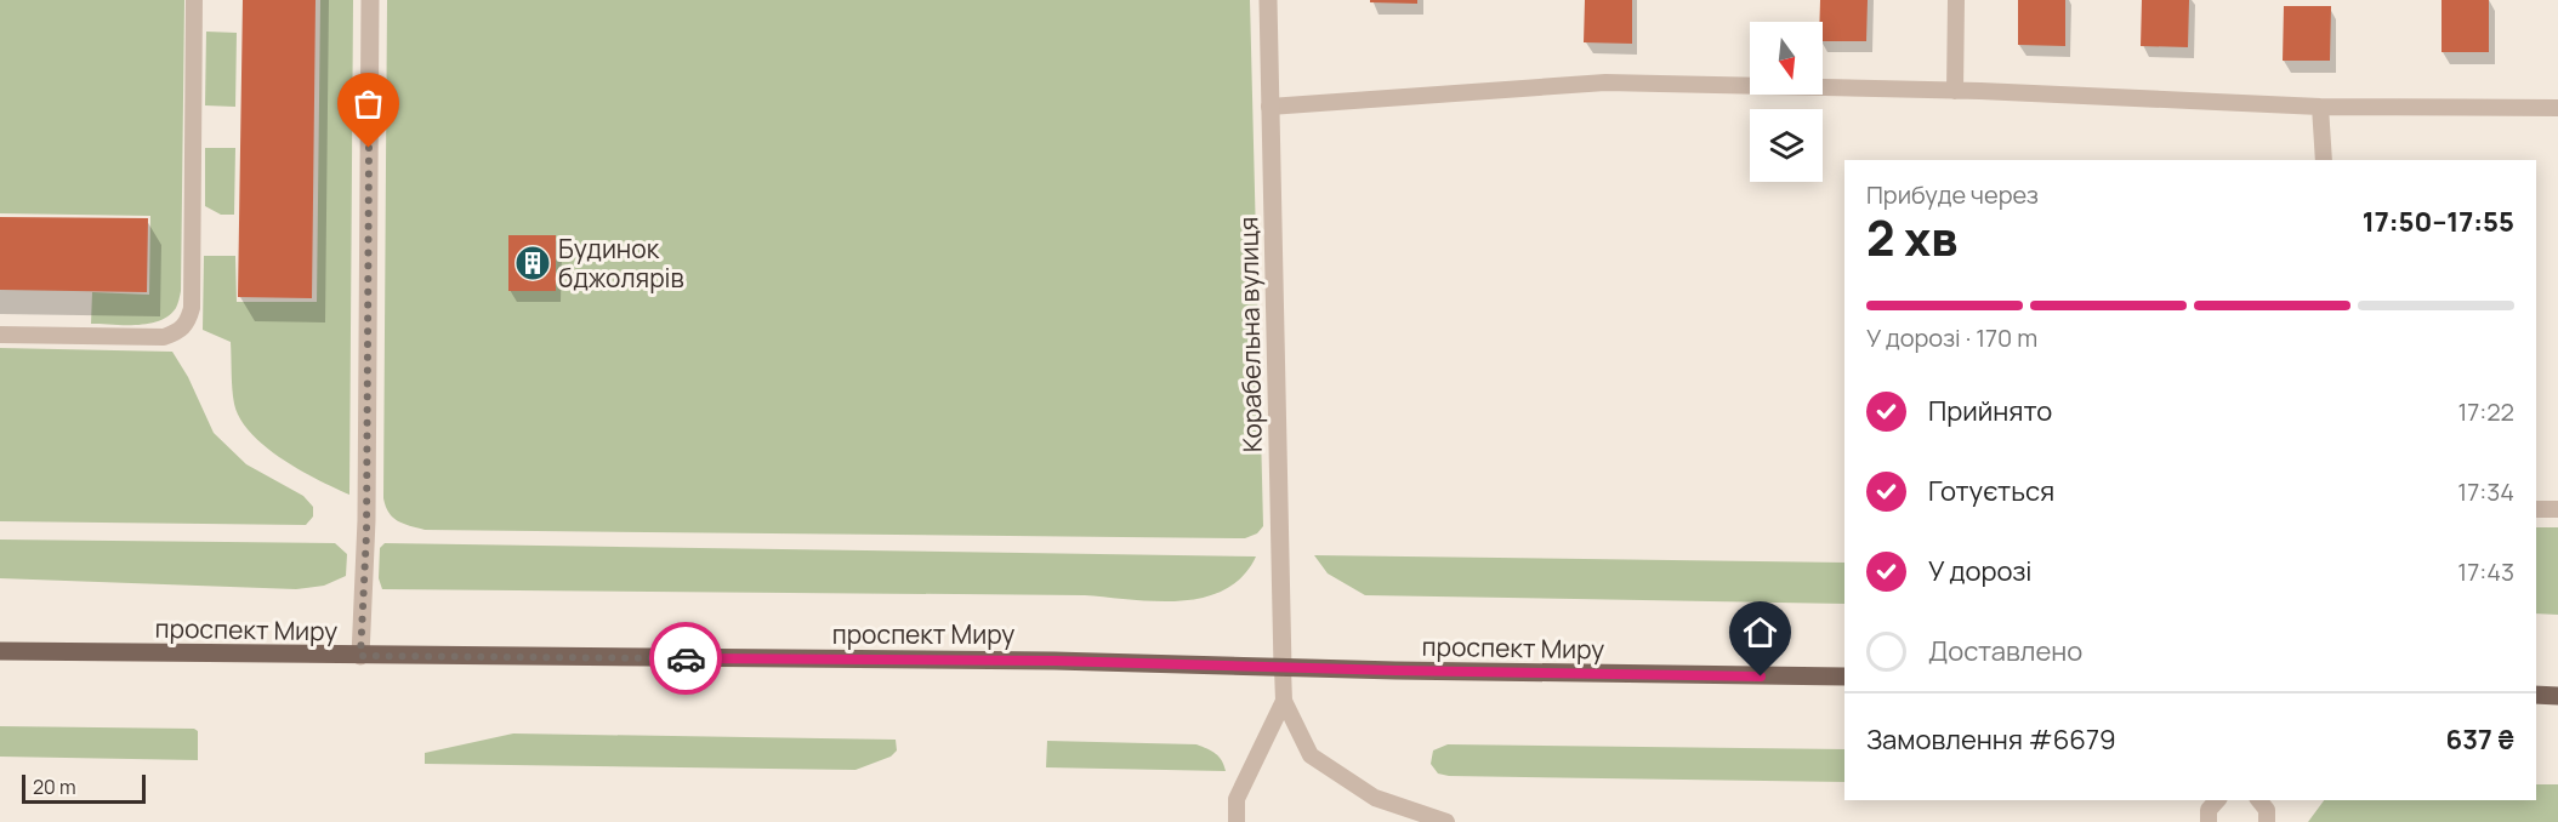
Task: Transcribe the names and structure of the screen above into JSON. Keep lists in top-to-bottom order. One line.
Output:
{"streets":{"main road":["проспект Миру"],"street":["Корабельна вулиця"]},"crossings":[["Корабельна вулиця","проспект Миру"]],"places":{"building":["Будинок бджолярів"]},"scale_bar":"20 m","north":"bottom","page":{"heading":["2 хв","Прибуде через","17:50–17:55"],"panel":["Замовлення #6679","637 ₴"],"bar":"У дорозі · 170 m","list":[["Прийнято","17:22"],["Готується","17:34"],["У дорозі","17:43"],"Доставлено"],"scale":"20 m"}}
